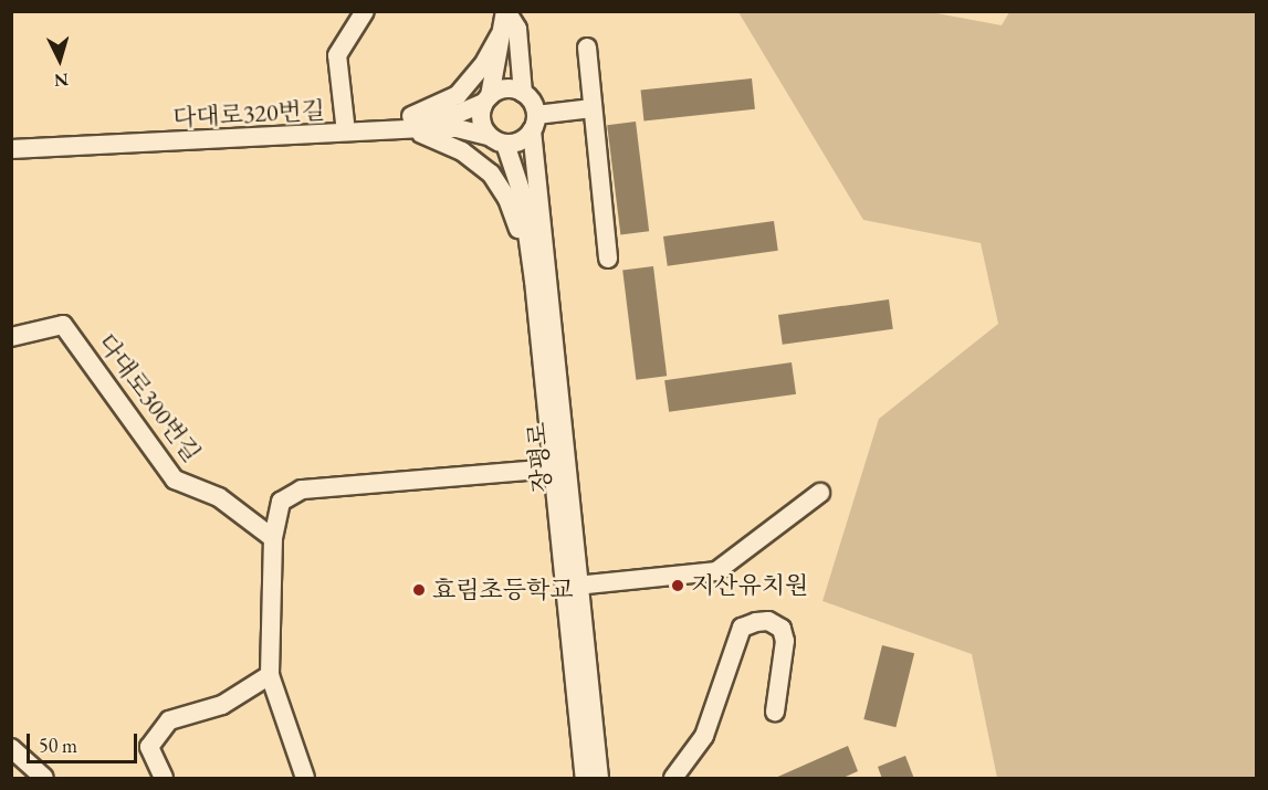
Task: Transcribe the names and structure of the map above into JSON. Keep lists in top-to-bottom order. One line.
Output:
{"streets":{"street":["다대로320번길","다대로300번길","장평로"]},"crossings":[["다대로320번길","장평로"]],"places":["지산유치원","효림초등학교"],"scale_bar":"50 m","north":"bottom"}
